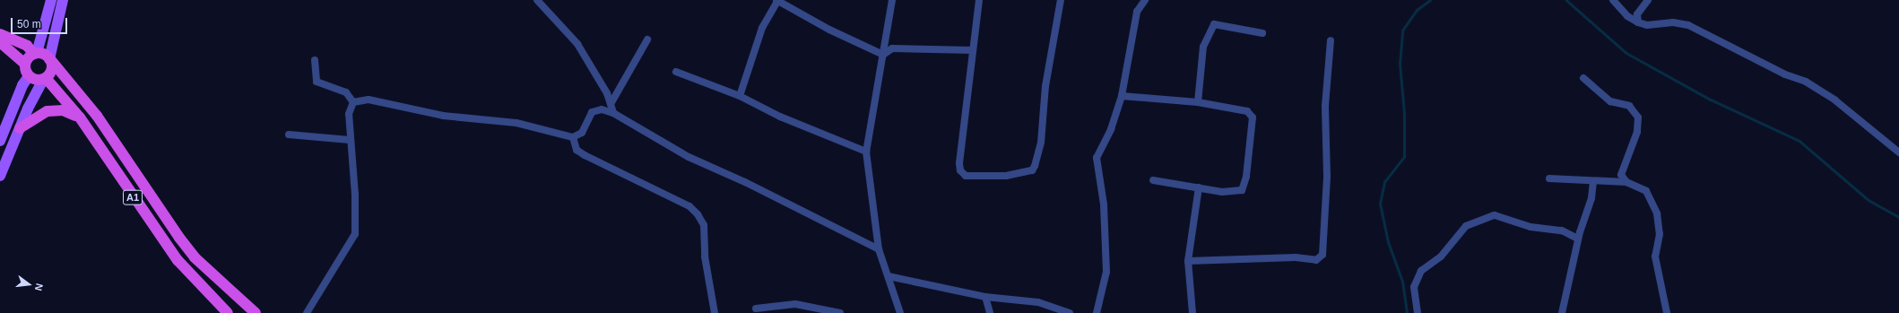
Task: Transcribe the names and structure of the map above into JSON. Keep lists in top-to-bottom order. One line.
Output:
{"streets":{"highway":["A1"]},"scale_bar":"50 m","north":"right"}
